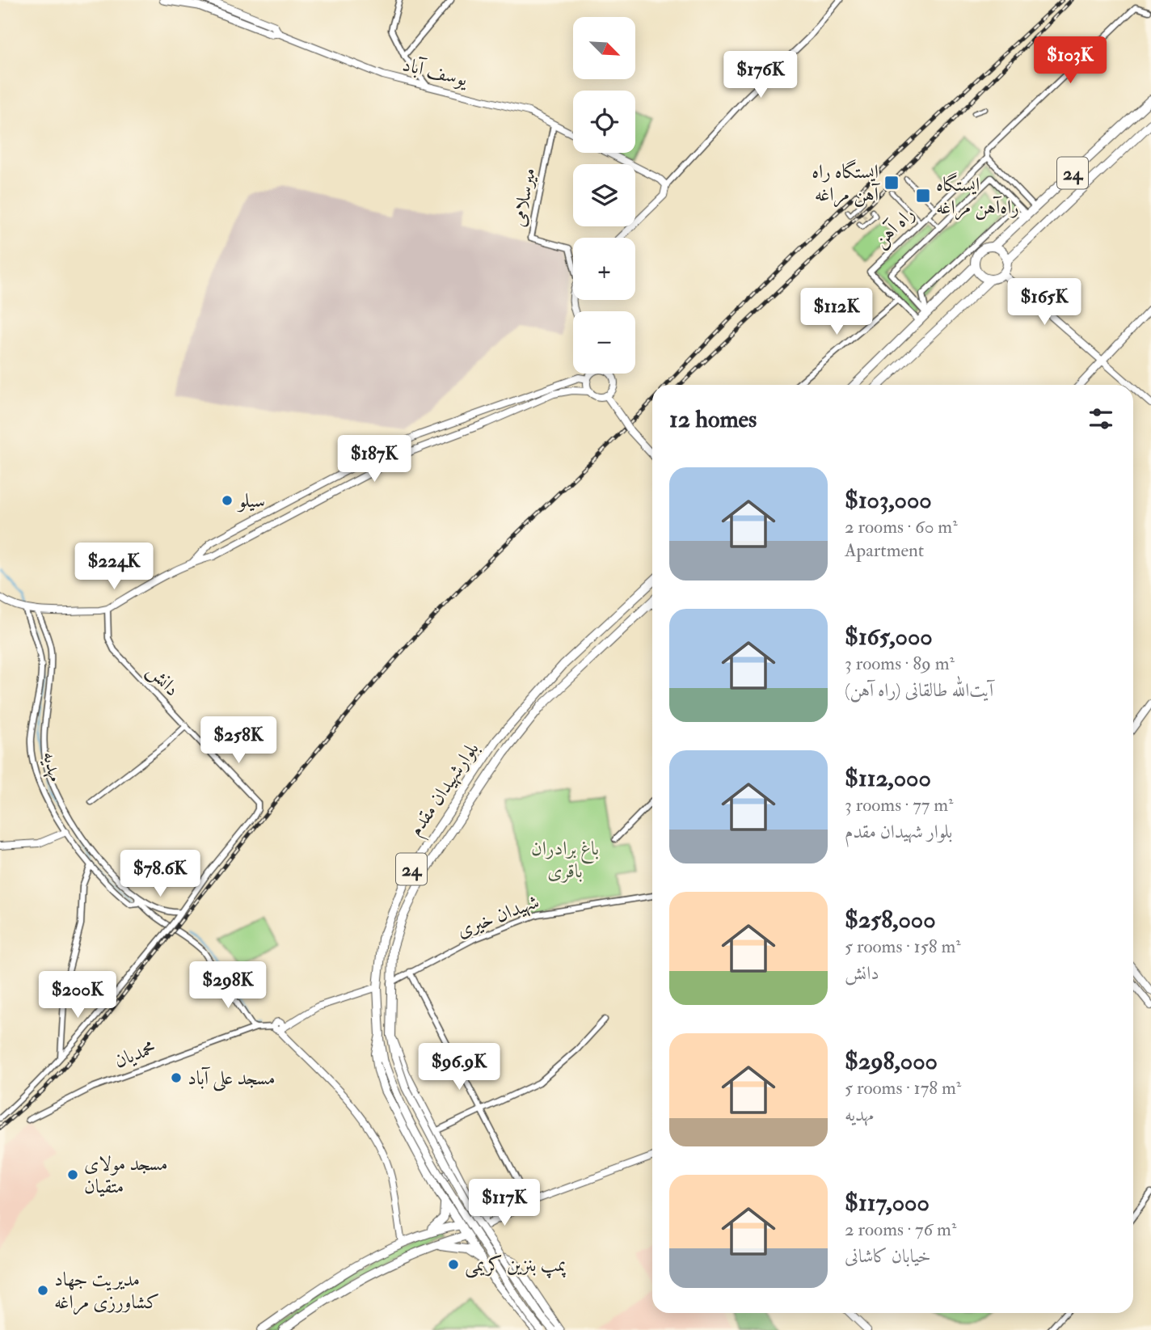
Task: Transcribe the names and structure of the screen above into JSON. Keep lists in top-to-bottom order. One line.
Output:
{"streets":{"main road":["24","بلوارشهیدان مقدم"],"street":["یوسف آباد","میرسلامی","راه آهن","دانش","مهدیه","شهیدان خیری","محمدیان"]},"crossings":[["یوسف آباد","میرسلامی"],["24","راه آهن"],["24","بلوارشهیدان مقدم"],["بلوارشهیدان مقدم","شهیدان خیری"]],"parks":["باغ برادران باقری"],"places":{"transit":["ایستگاه راه آهن مراغه","ایستگاه راه‌آهن مراغه"],"other":["سیلو","مسجد علی آباد","مسجد مولای متقیان","پمپ بنزین کریمی","مدیریت جهاد کشاورزی مراغه"]},"north":"bottom right","page":{"map_buttons":["+","−"],"price":["$103K","$176K","$165K","$112K","$187K","$224K","$258K","$78.6K","$298K","$200K","$96.9K","$117K"],"heading":"12 homes","list":[{"name":"$103,000","note":"2 rooms · 60 m² · Apartment"},{"name":"$165,000","note":"3 rooms · 89 m² · (راه آهن) آیت‌الله طالقانی"},{"name":"$112,000","note":"3 rooms · 77 m² · بلوار شهیدان مقدم"},{"name":"$258,000","note":"5 rooms · 158 m² · دانش"},{"name":"$298,000","note":"5 rooms · 178 m² · مهدیه"},{"name":"$117,000","note":"2 rooms · 76 m² · خیابان کاشانی"}]}}
